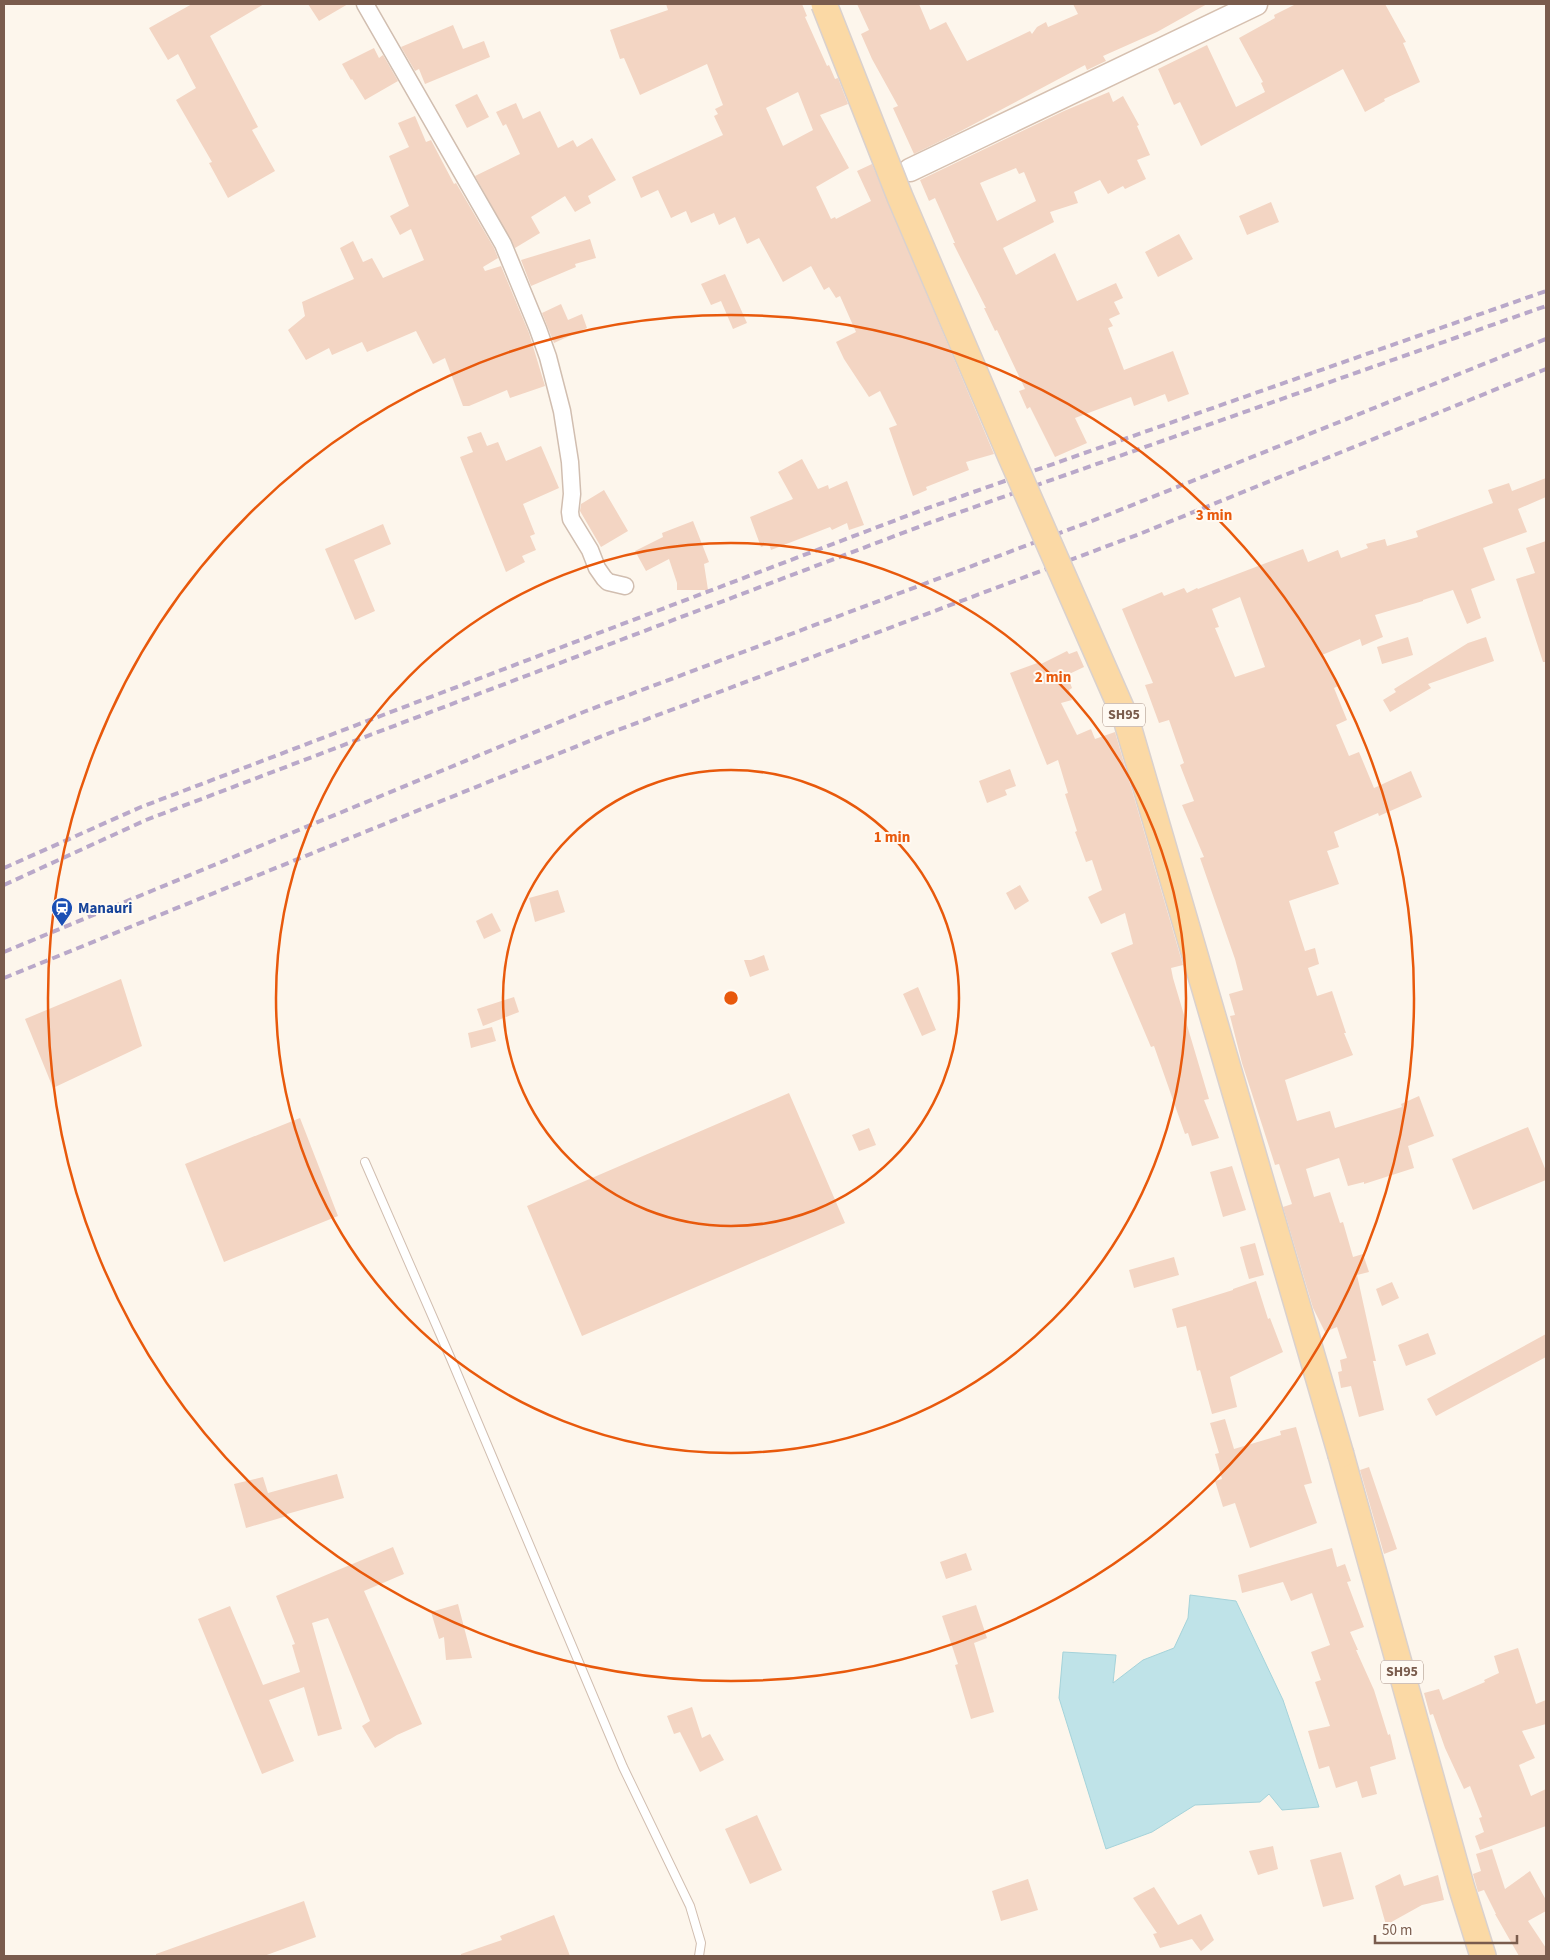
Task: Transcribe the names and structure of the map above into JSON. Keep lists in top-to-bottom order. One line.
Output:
{"streets":{"main road":["SH95"]},"places":{"station":["Manauri"]},"scale_bar":"50 m","rings":["3 min","2 min","1 min"]}
